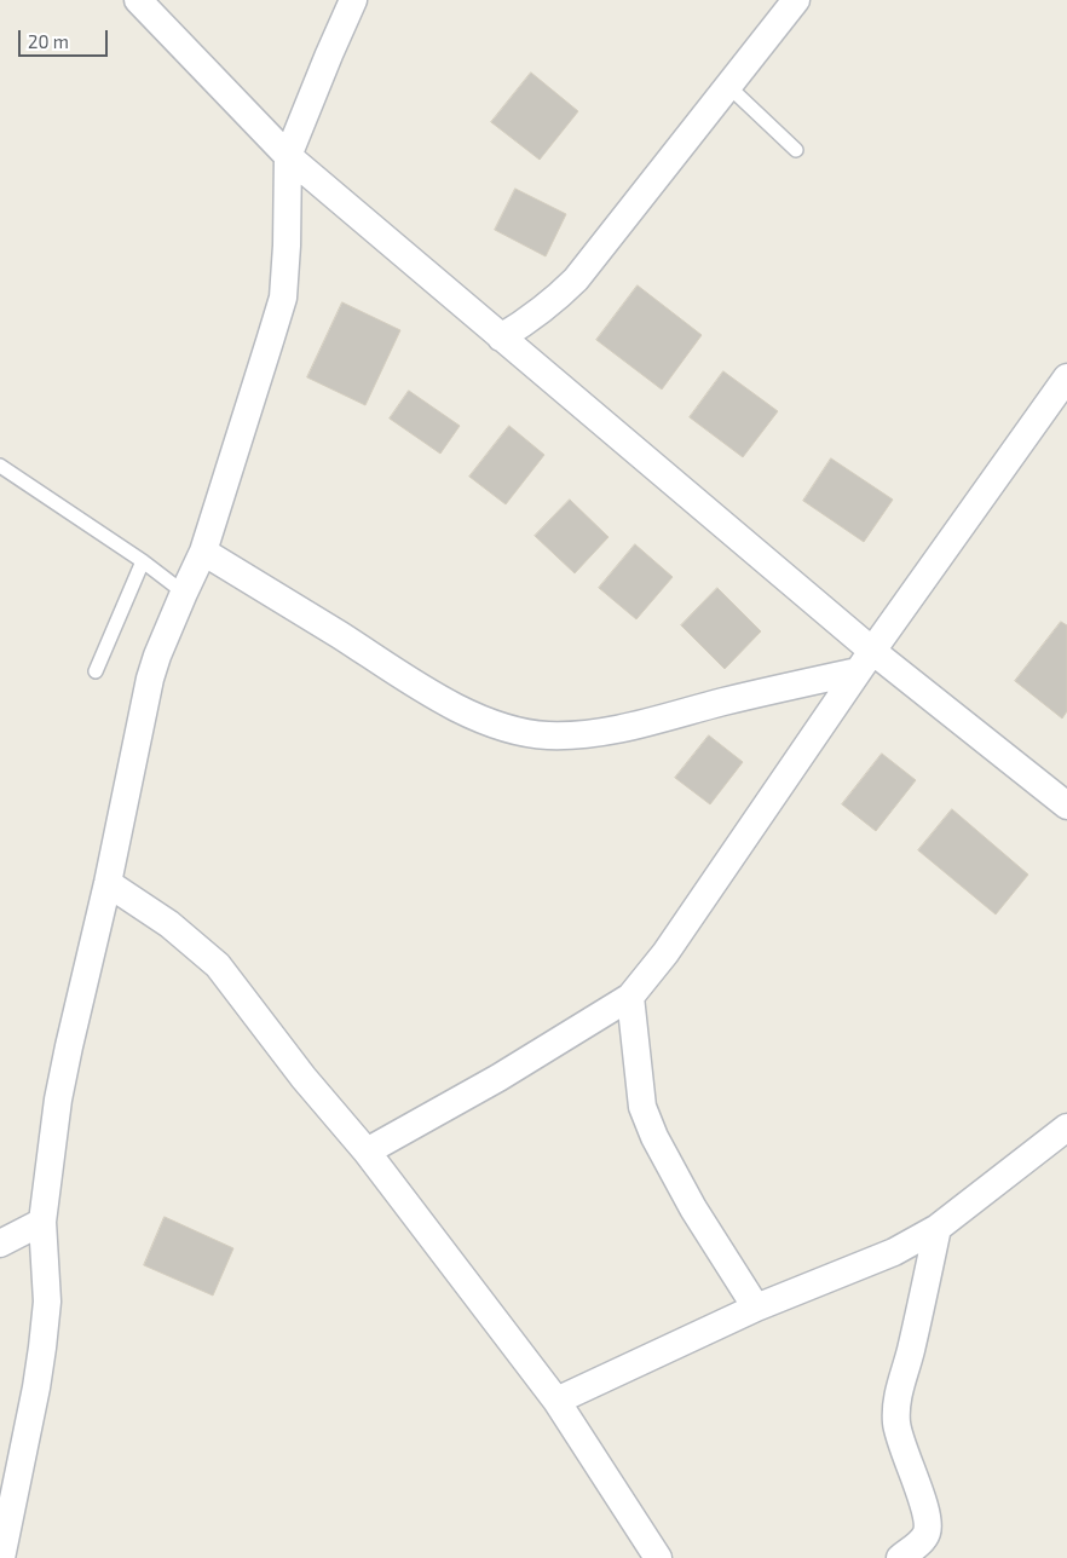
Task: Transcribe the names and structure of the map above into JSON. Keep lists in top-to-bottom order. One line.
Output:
{"scale_bar":"20 m"}
